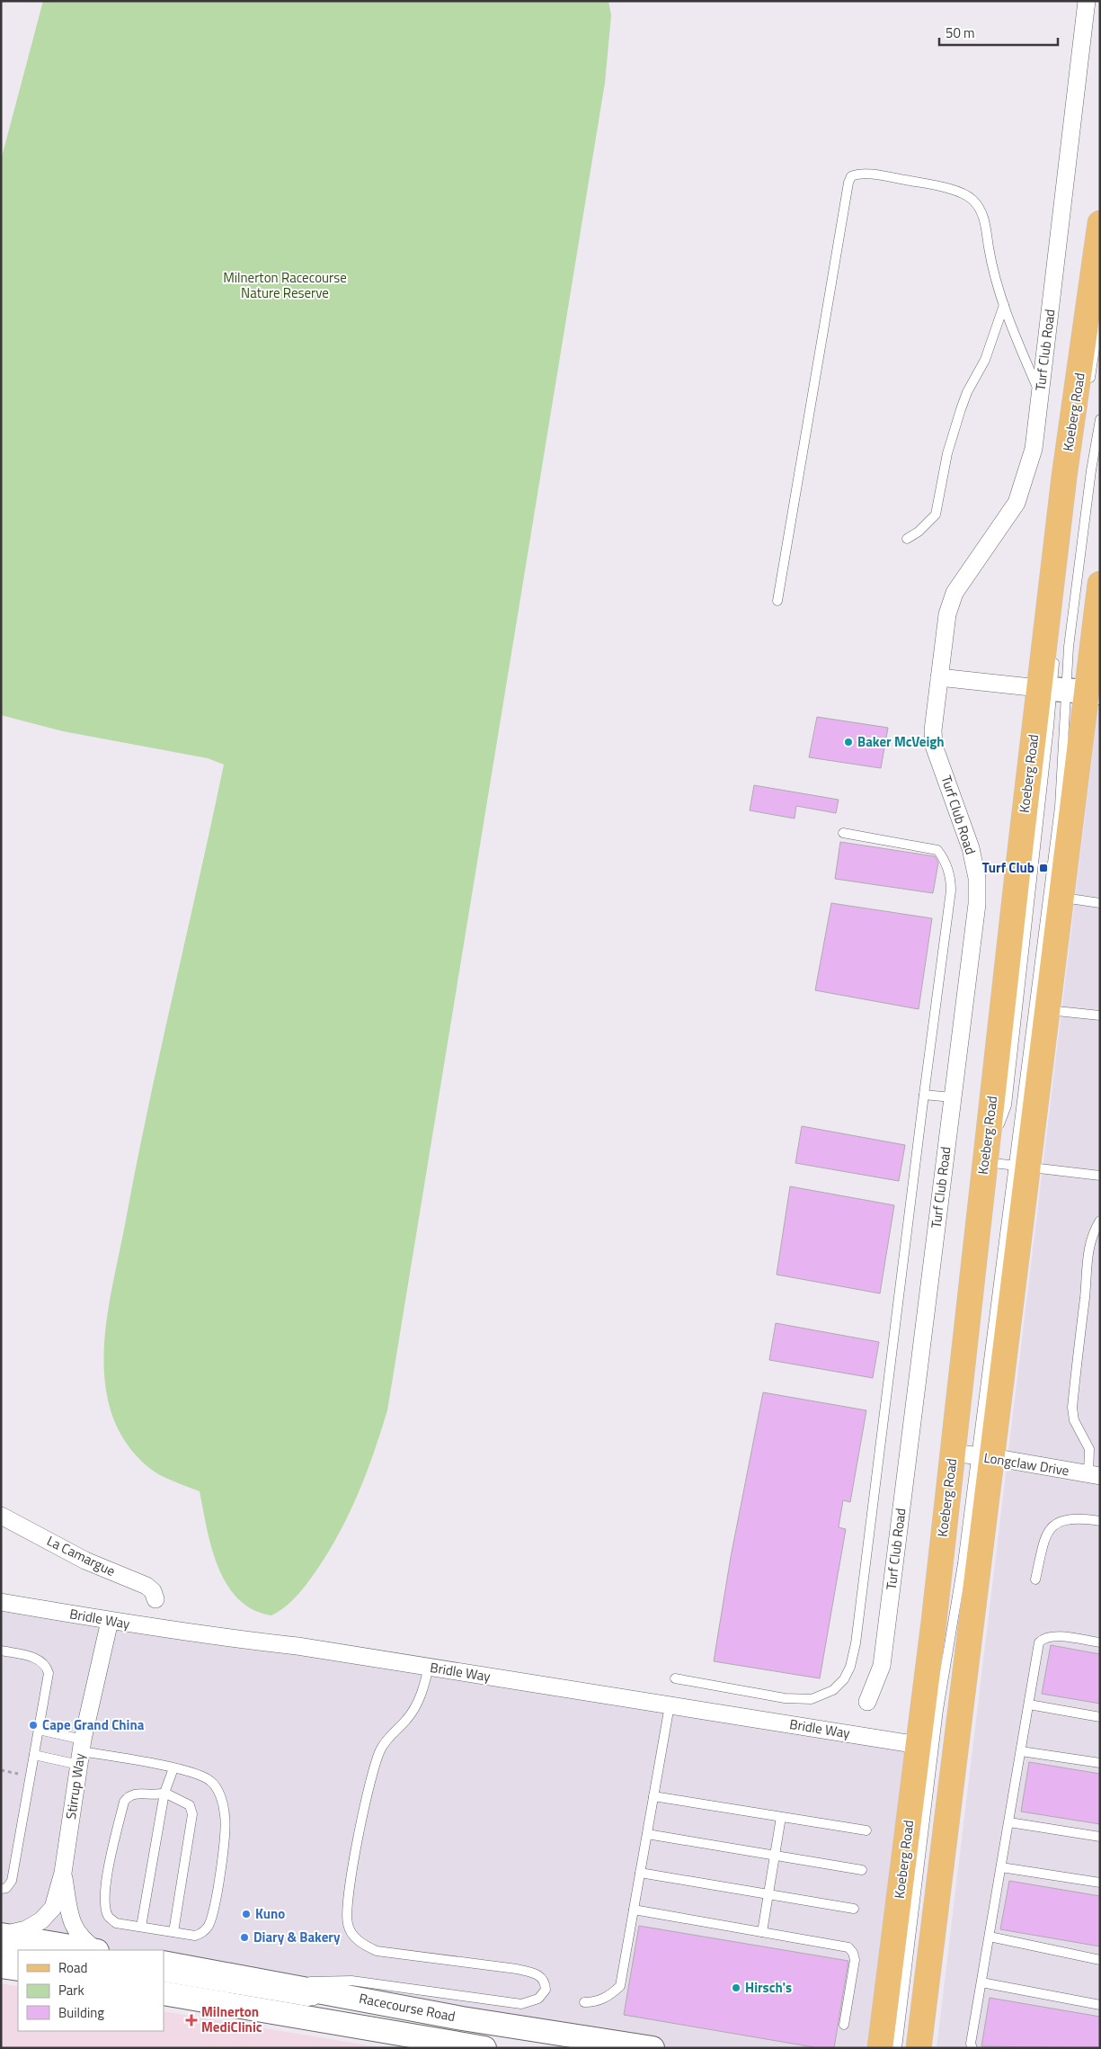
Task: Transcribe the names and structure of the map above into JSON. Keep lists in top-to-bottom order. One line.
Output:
{"streets":{"main road":["Koeberg Road","Racecourse Road"],"street":["Turf Club Road","Longclaw Drive","La Camargue","Bridle Way","Stirrup Way"]},"crossings":[["Koeberg Road","Longclaw Drive"],["Koeberg Road","Bridle Way"],["Bridle Way","Stirrup Way"]],"parks":["Milnerton Racecourse Nature Reserve"],"places":{"other":["Baker McVeigh","Cape Grand China","Kuno","Diary & Bakery","Hirsch's"],"transit":["Turf Club"],"health":["Milnerton MediClinic"]},"legend":["Road","Park","Building"],"scale_bar":"50 m"}
